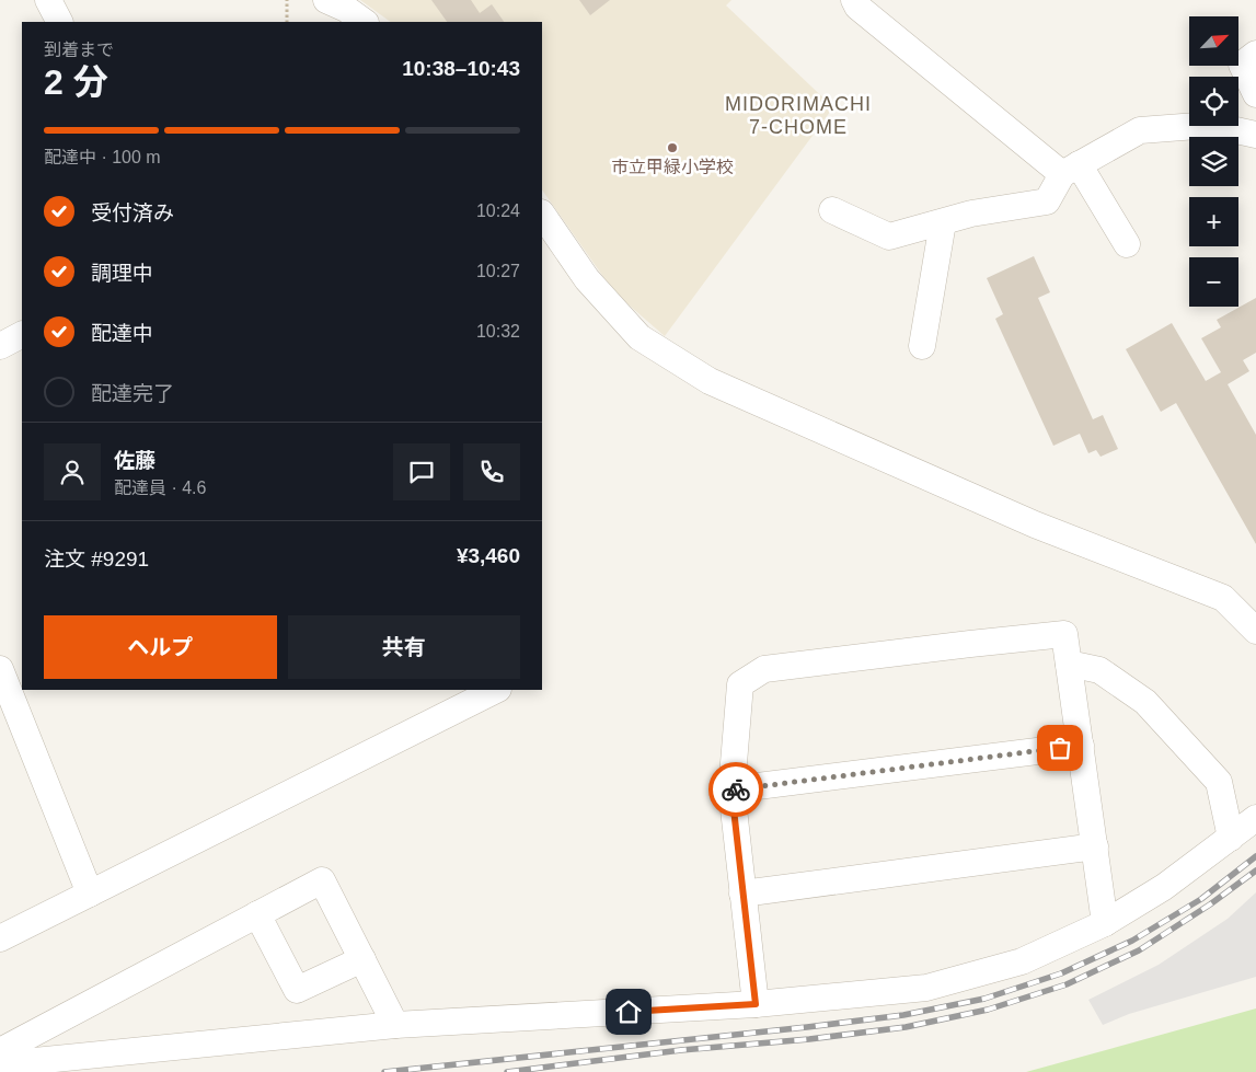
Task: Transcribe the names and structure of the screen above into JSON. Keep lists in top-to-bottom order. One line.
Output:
{"districts":["MIDORIMACHI 7-CHOME"],"places":["市立甲緑小学校"],"north":"top right","page":{"map_buttons":["+","−"],"heading":["2 分","到着まで","10:38–10:43"],"panel":["佐藤","配達員 · 4.6","注文 #9291","¥3,460"],"bar":"配達中 · 100 m","list":[["受付済み","10:24"],["調理中","10:27"],["配達中","10:32"],"配達完了"],"buttons":["ヘルプ","共有"]}}
